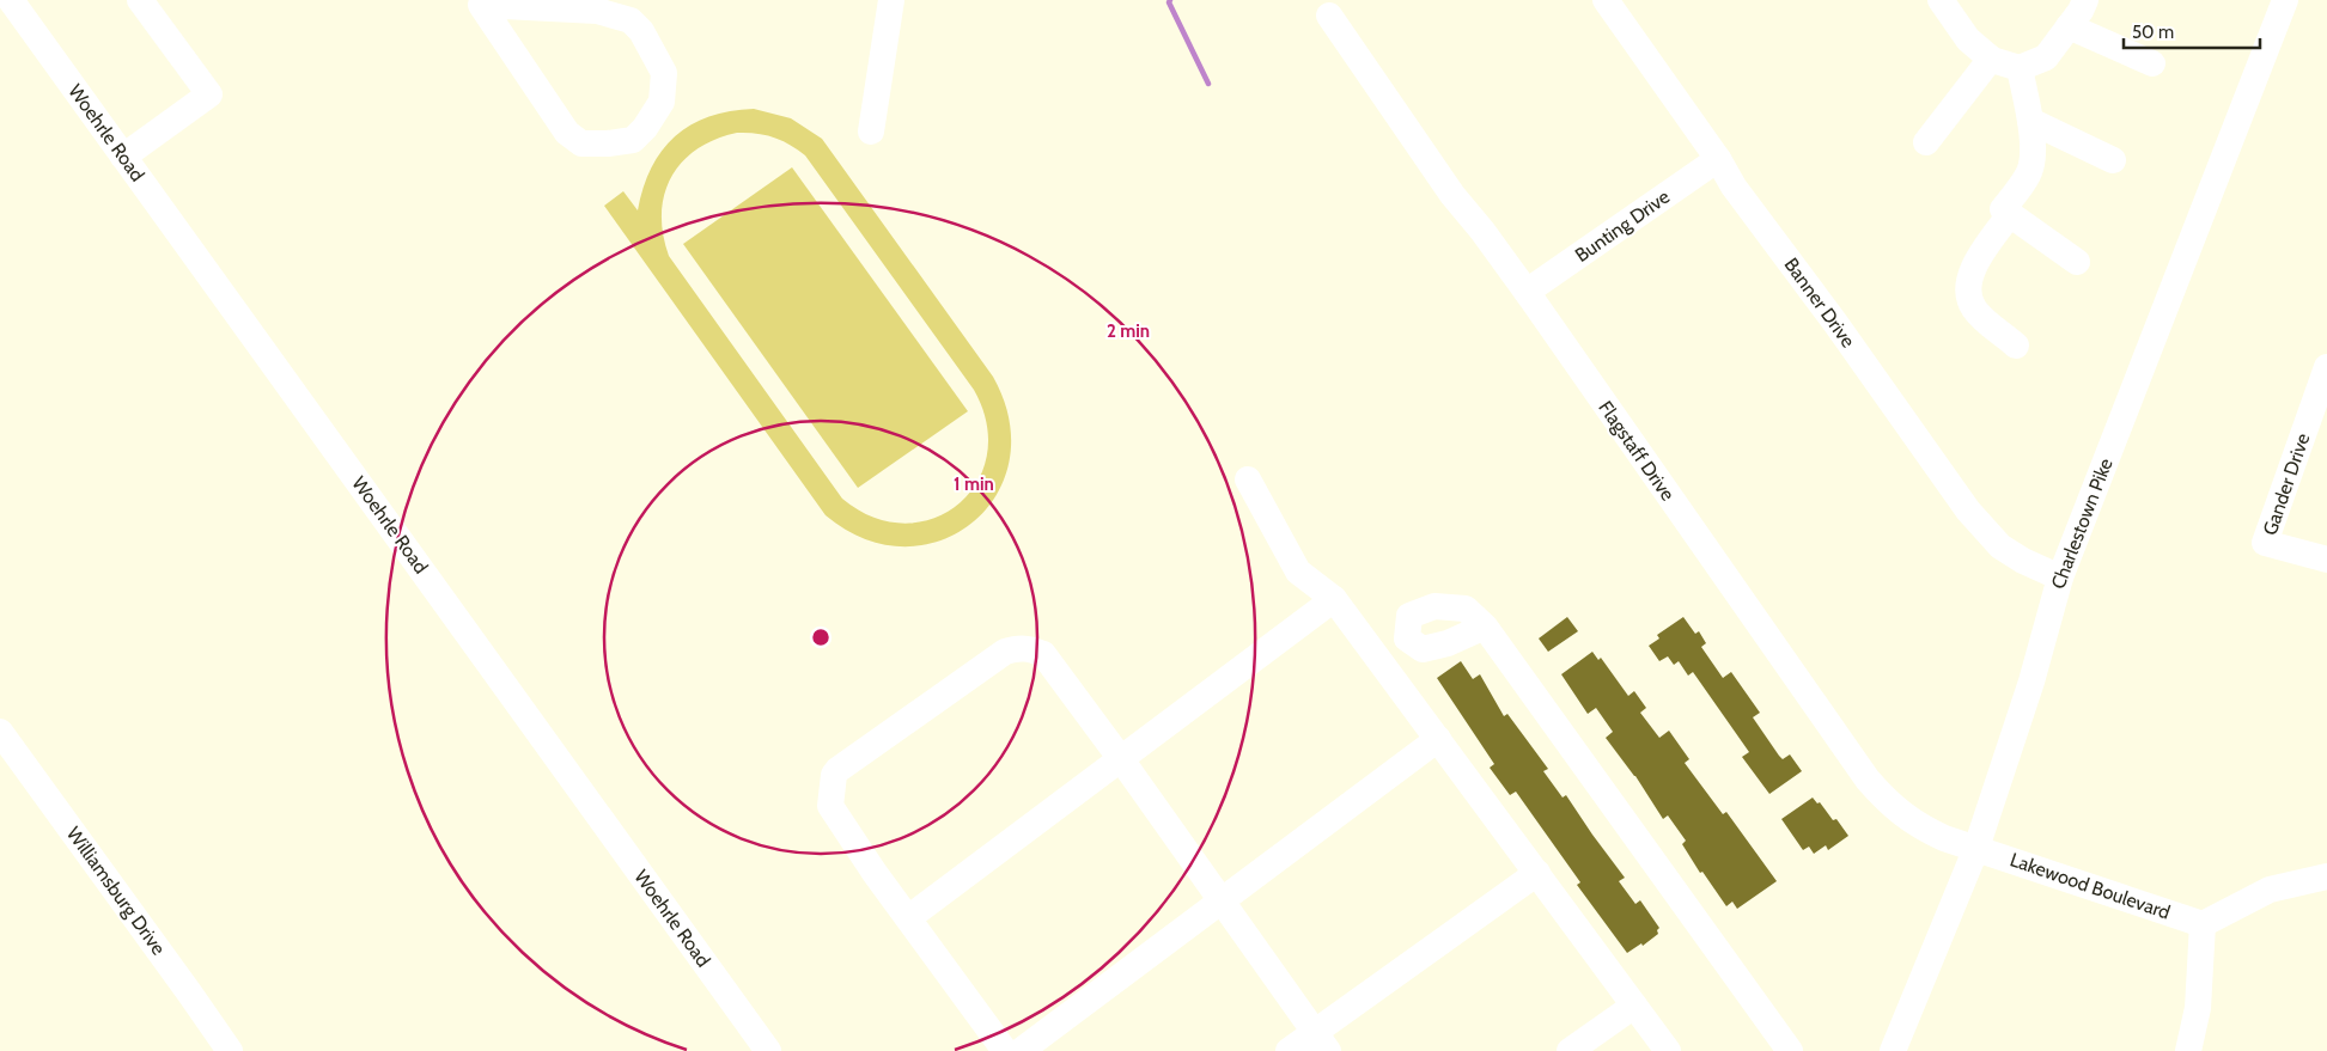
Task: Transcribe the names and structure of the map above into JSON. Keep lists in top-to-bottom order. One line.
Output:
{"streets":{"street":["Woehrle Road","Bunting Drive","Banner Drive","Flagstaff Drive","Gander Drive","Charlestown Pike","Lakewood Boulevard","Williamsburg Drive"]},"crossings":[["Bunting Drive","Banner Drive"],["Bunting Drive","Flagstaff Drive"],["Banner Drive","Charlestown Pike"],["Flagstaff Drive","Charlestown Pike"],["Flagstaff Drive","Lakewood Boulevard"],["Charlestown Pike","Lakewood Boulevard"]],"scale_bar":"50 m","rings":["2 min","1 min"]}
